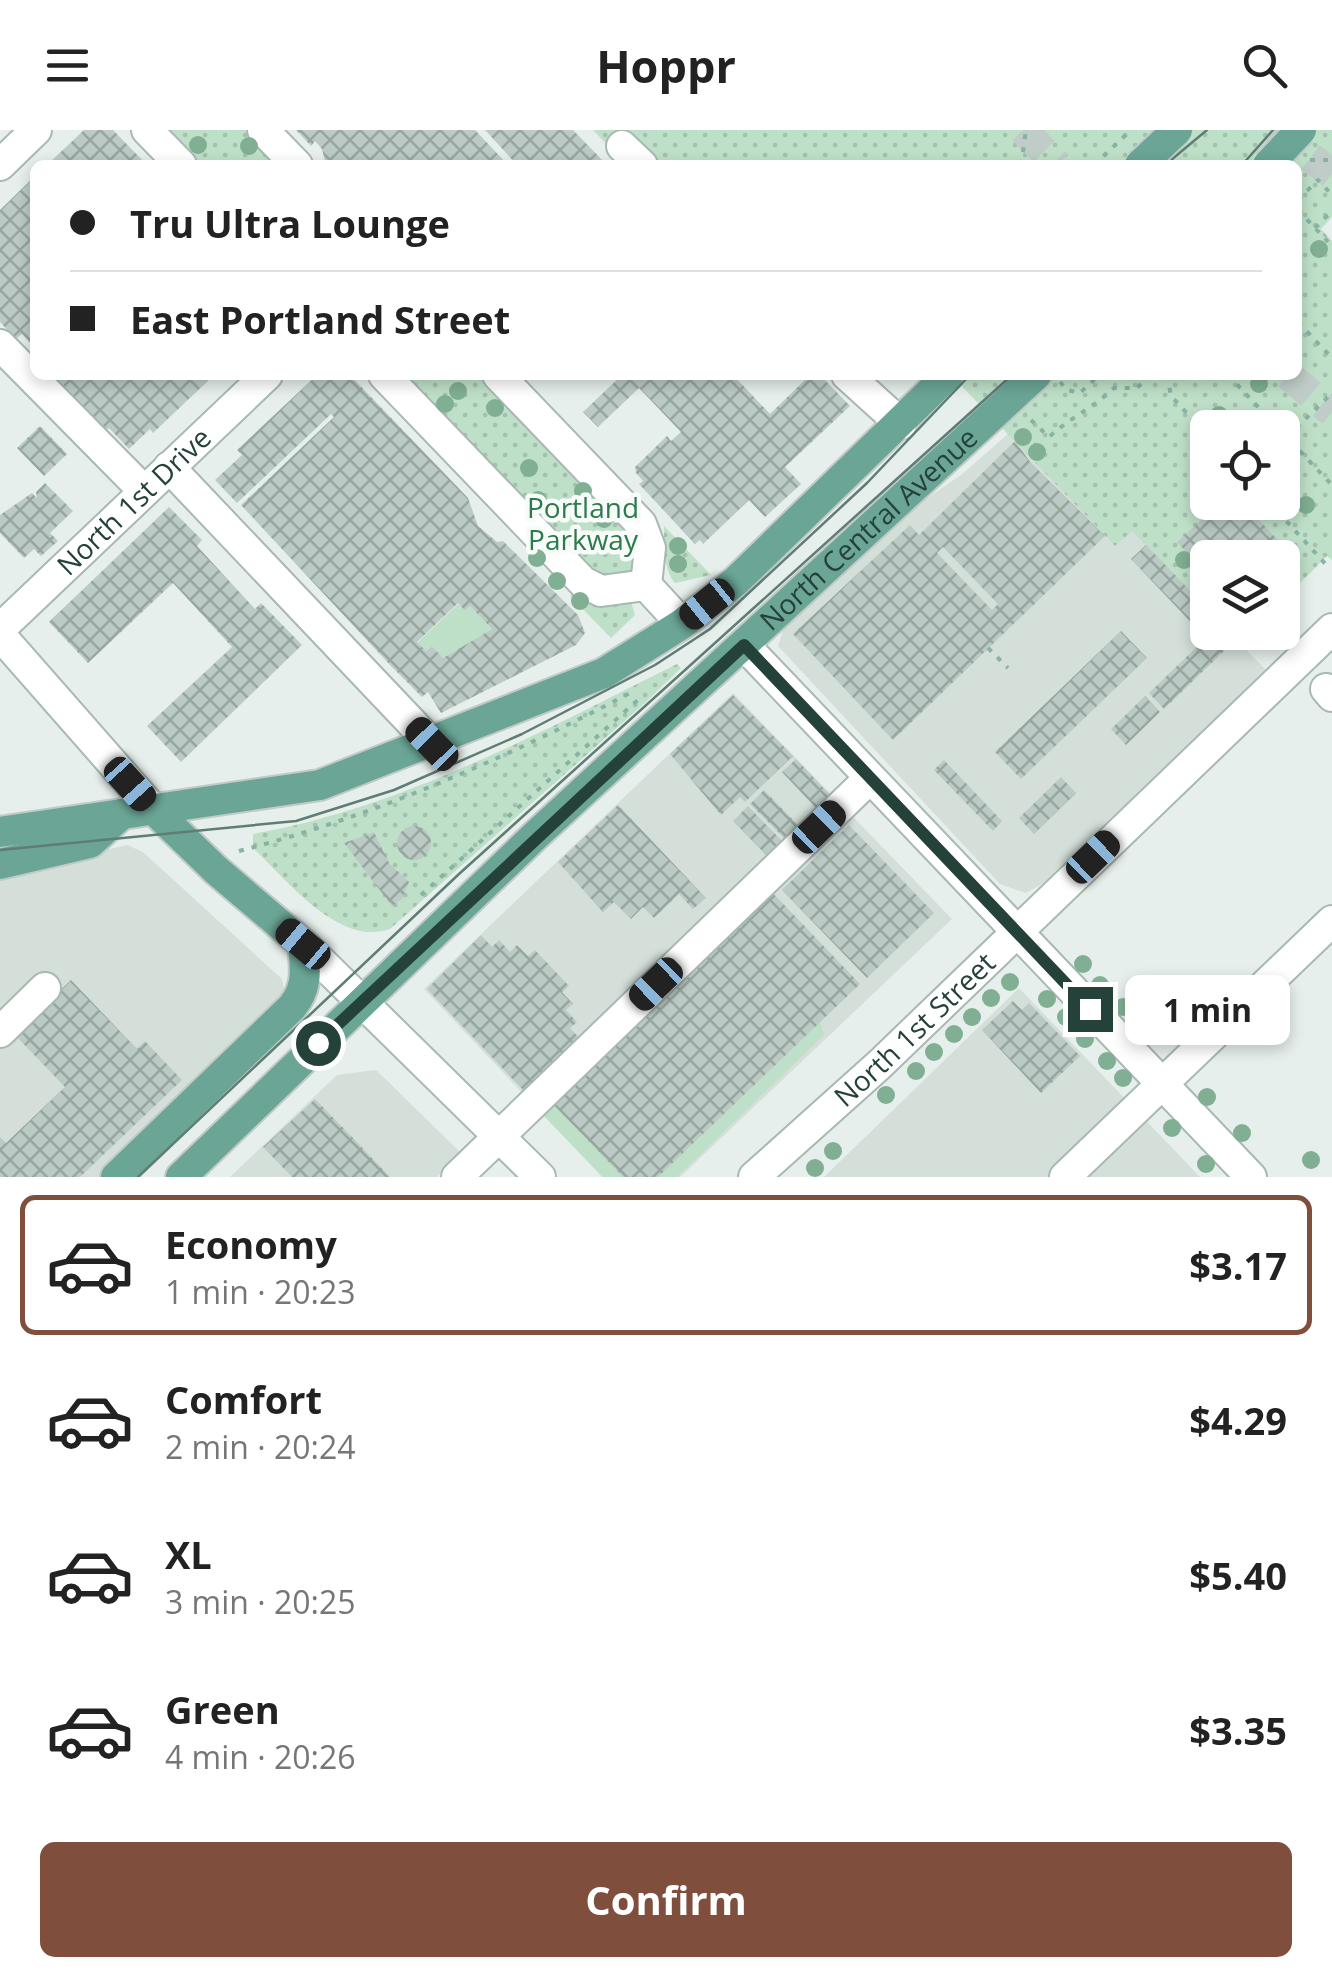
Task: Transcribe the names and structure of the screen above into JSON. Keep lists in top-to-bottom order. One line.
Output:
{"streets":{"main road":["North Central Avenue"],"street":["North 1st Drive","North 1st Street"]},"parks":["Portland Parkway"],"page":{"header":"Hoppr","banner":["Tru Ultra Lounge","East Portland Street"],"bubble":"1 min","list":[{"name":"Economy","note":"1 min · 20:23","value":"$3.17"},{"name":"Comfort","note":"2 min · 20:24","value":"$4.29"},{"name":"XL","note":"3 min · 20:25","value":"$5.40"},{"name":"Green","note":"4 min · 20:26","value":"$3.35"}],"buttons":"Confirm"}}
